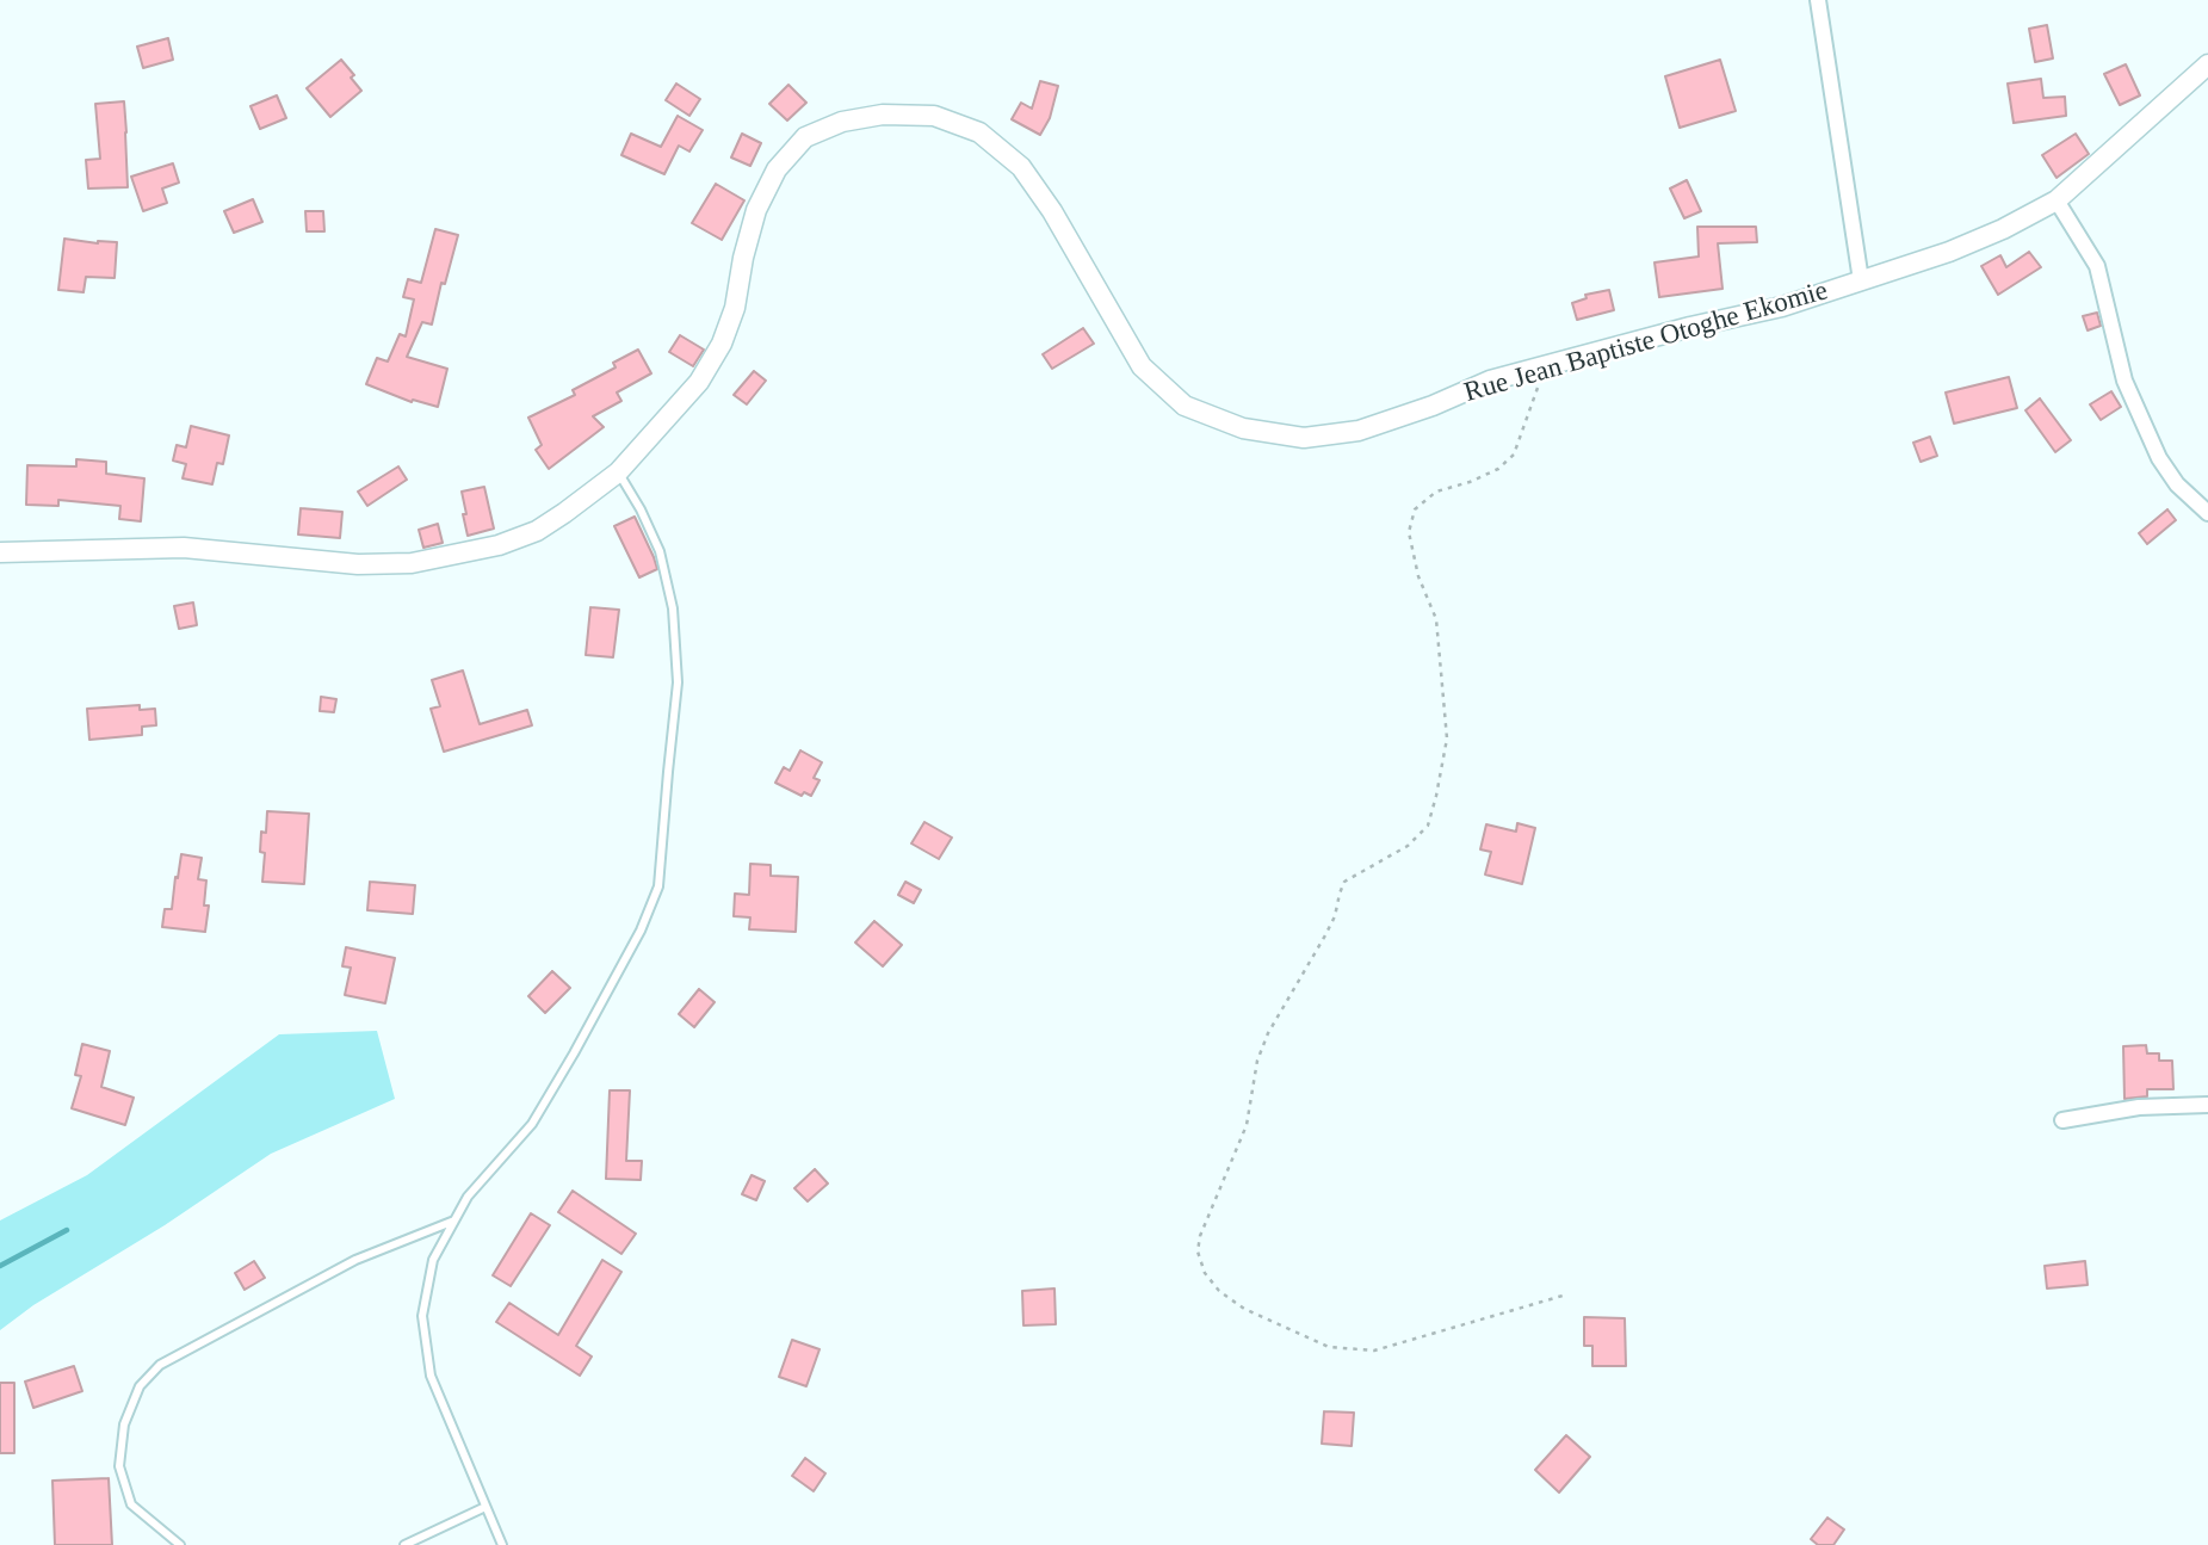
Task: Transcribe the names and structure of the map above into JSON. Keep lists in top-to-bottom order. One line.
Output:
{"streets":{"street":["Rue Jean Baptiste Otoghe Ekomie"]}}
